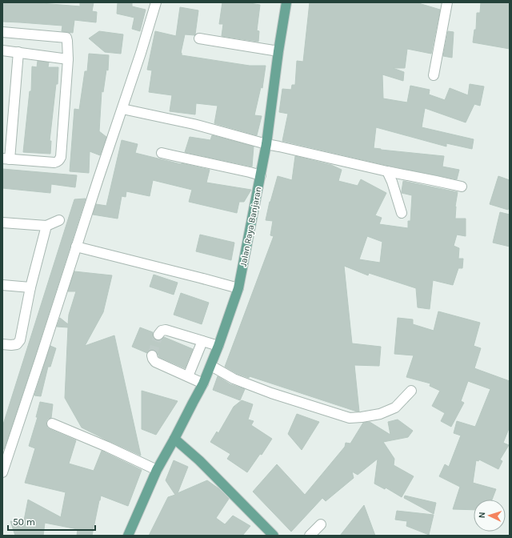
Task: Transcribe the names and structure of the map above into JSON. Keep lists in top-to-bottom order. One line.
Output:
{"streets":{"main road":["Jalan Raya Banjaran"]},"scale_bar":"50 m","north":"left"}
